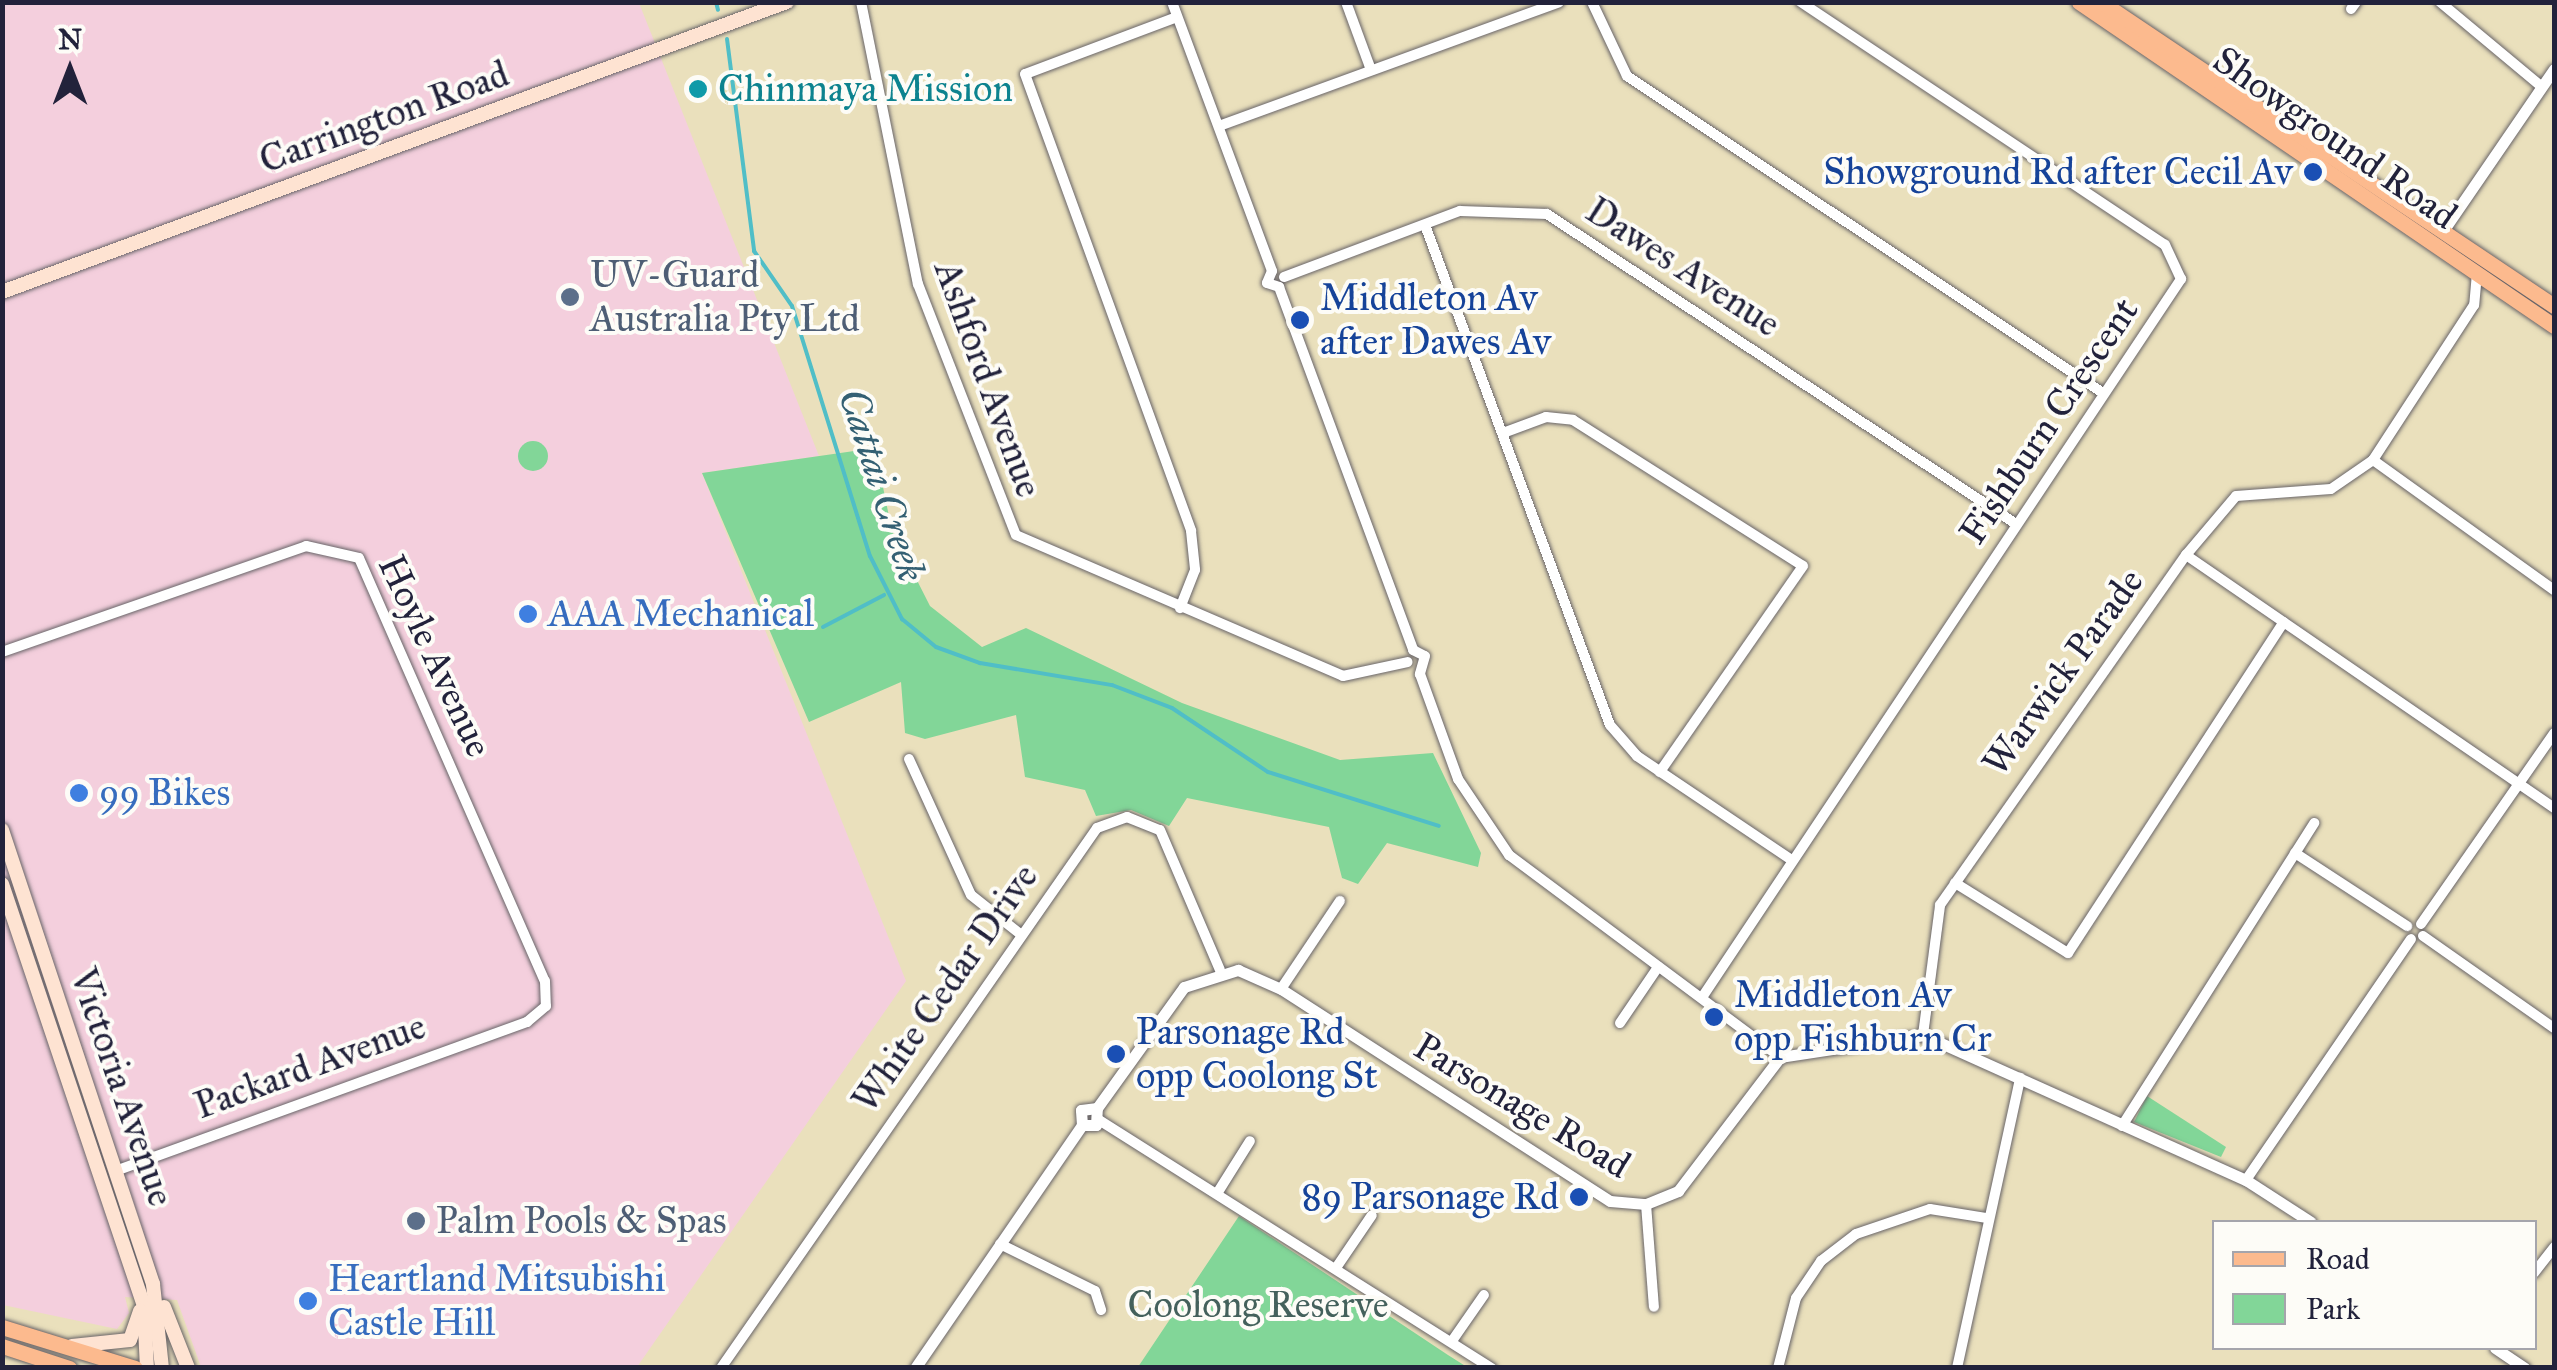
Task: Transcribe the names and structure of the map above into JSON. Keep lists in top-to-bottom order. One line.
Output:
{"streets":{"main road":["Carrington Road","Showground Road","Packard Avenue","Victoria Avenue"],"street":["Dawes Avenue","Ashford Avenue","Fishburn Crescent","Hoyle Avenue","Warwick Parade","White Cedar Drive","Parsonage Road"]},"crossings":[["Dawes Avenue","Fishburn Crescent"],["Hoyle Avenue","Packard Avenue"],["White Cedar Drive","Parsonage Road"],["Packard Avenue","Victoria Avenue"]],"water":["Cattai Creek"],"parks":["Coolong Reserve"],"places":["Chinmaya Mission","Showground Rd after Cecil Av","UV-Guard Australia Pty Ltd","Middleton Av after Dawes Av","AAA Mechanical","99 Bikes","Middleton Av opp Fishburn Cr","Parsonage Rd opp Coolong St","89 Parsonage Rd","Palm Pools & Spas","Heartland Mitsubishi Castle Hill"],"legend":["Road","Park"],"north":"top"}
